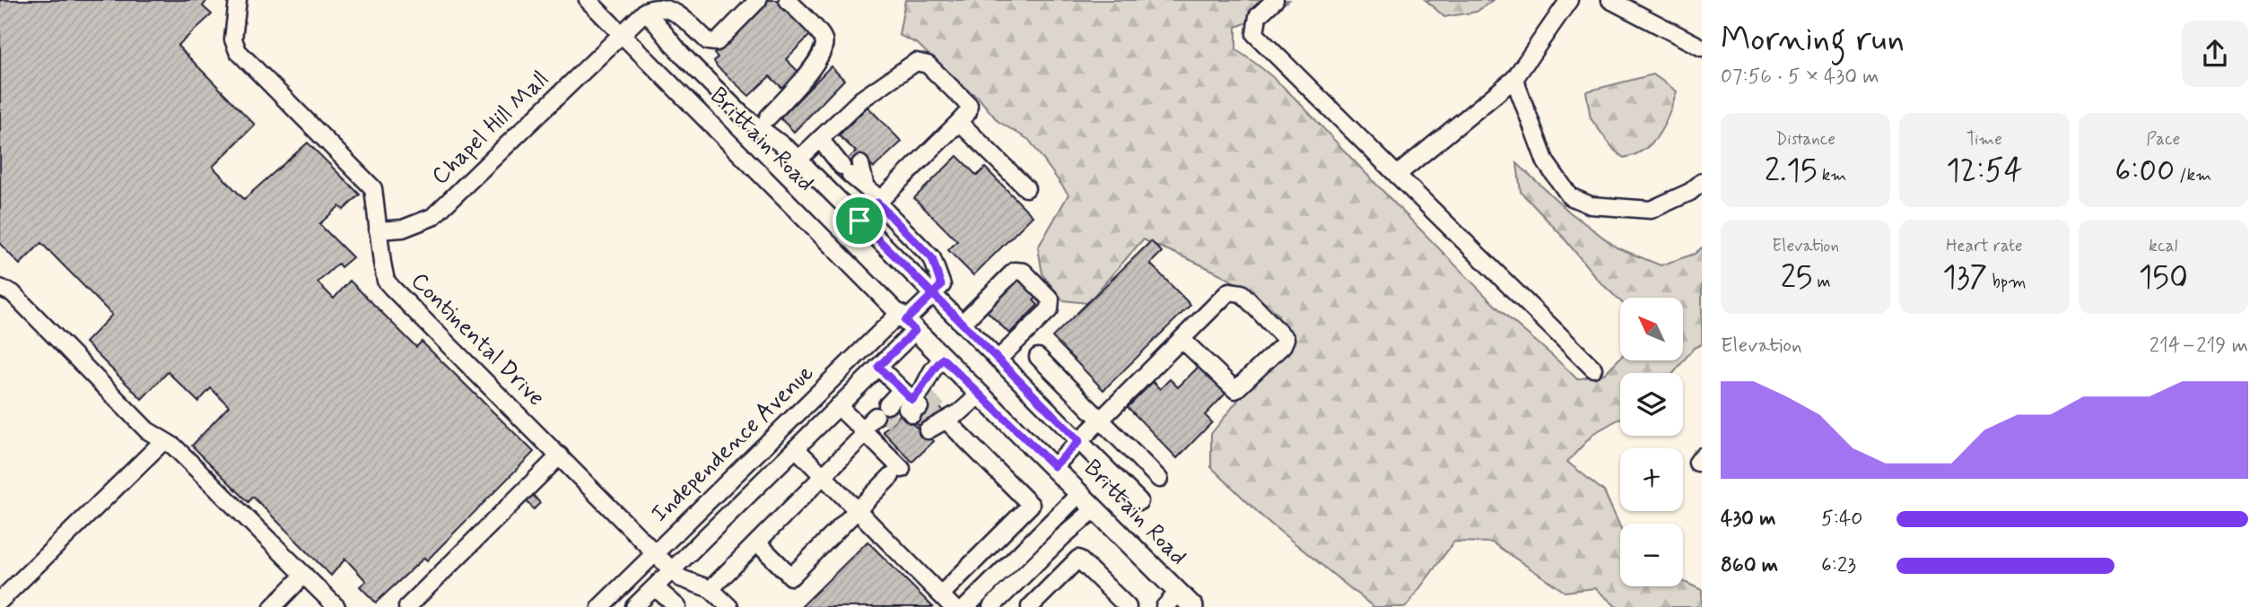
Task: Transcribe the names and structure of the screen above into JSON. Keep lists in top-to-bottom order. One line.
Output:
{"streets":{"main road":["Brittain Road"],"street":["Chapel Hill Mall","Continental Drive","Independence Avenue"]},"crossings":[["Chapel Hill Mall","Brittain Road"],["Chapel Hill Mall","Continental Drive"],["Brittain Road","Independence Avenue"],["Continental Drive","Independence Avenue"]],"north":"top left","page":{"heading":["Morning run","07:56 · 5 × 430 m"],"stats":[["Distance","2.15 km"],["Time","12:54"],["Pace","6:00 /km"],["Elevation","25 m"],["Heart rate","137 bpm"],["kcal","150"]],"map_buttons":["+","−"],"chart":["Elevation","214–219 m"],"list":[{"name":"430 m","note":"5:40"},{"name":"860 m","note":"6:23"}]}}
